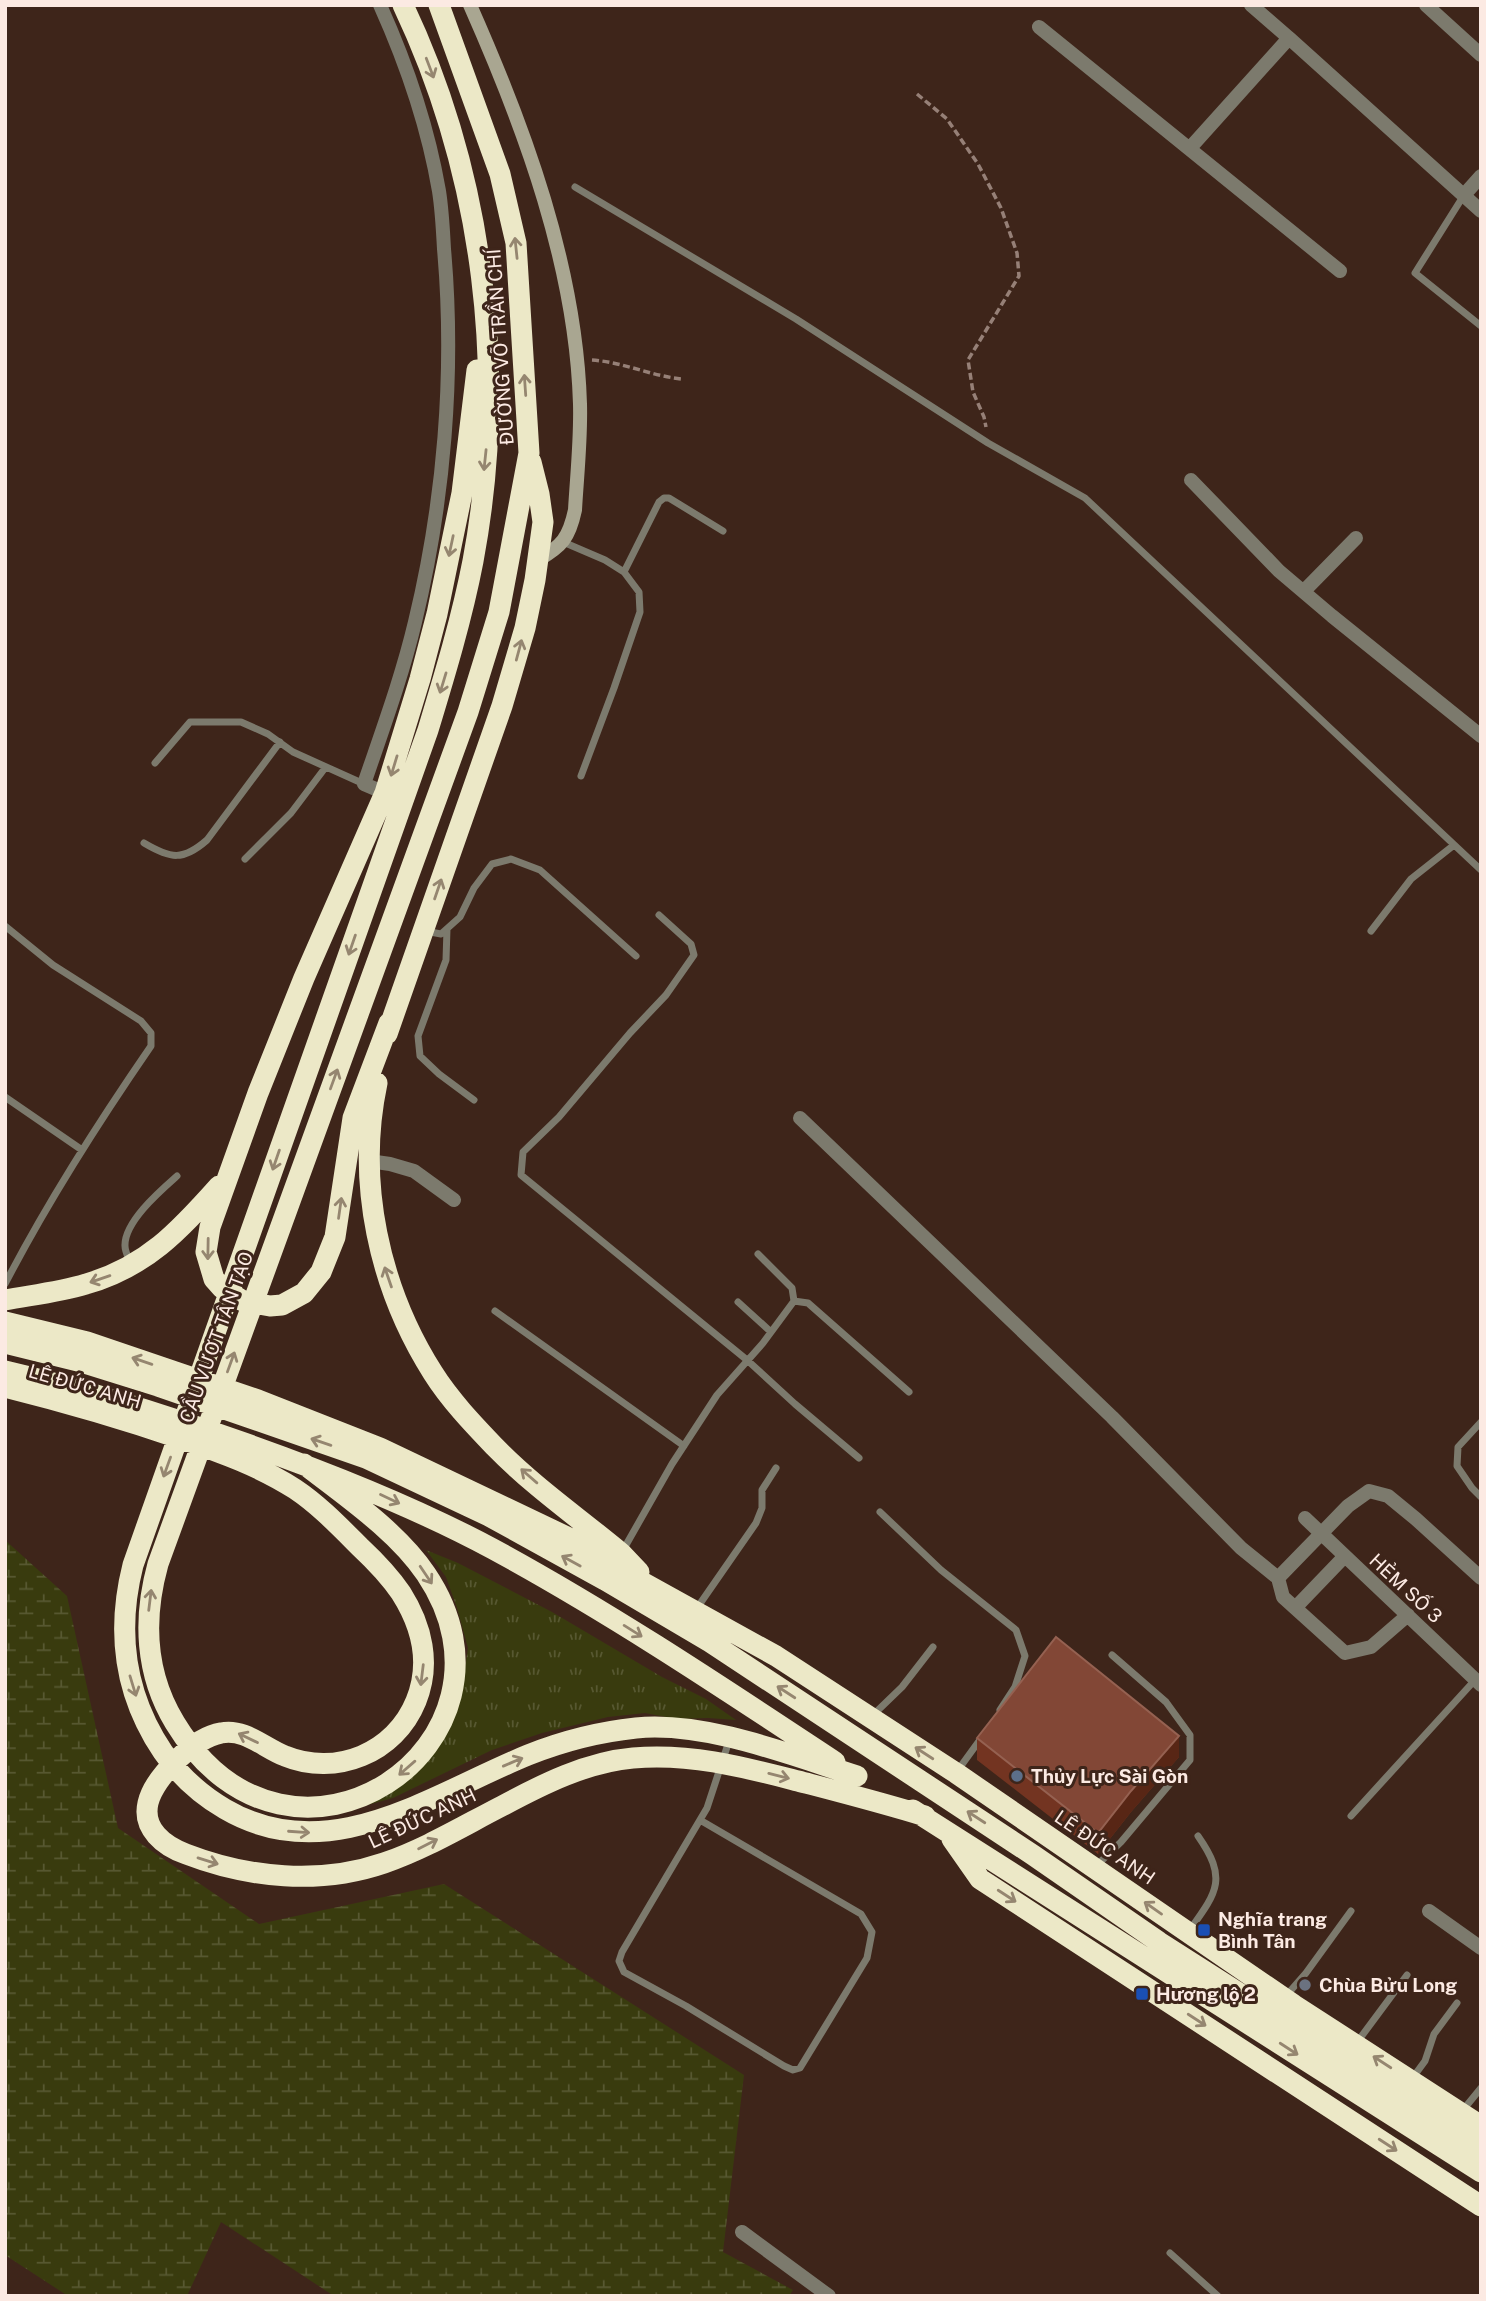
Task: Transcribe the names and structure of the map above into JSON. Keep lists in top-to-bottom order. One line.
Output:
{"streets":{"highway":["ĐƯỜNG VÕ TRẦN CHÍ","CẦU VƯỢT TÂN TẠO","LÊ ĐỨC ANH"],"street":["HẺM SỐ 3"]},"crossings":[["ĐƯỜNG VÕ TRẦN CHÍ","CẦU VƯỢT TÂN TẠO"],["ĐƯỜNG VÕ TRẦN CHÍ","LÊ ĐỨC ANH"],["CẦU VƯỢT TÂN TẠO","LÊ ĐỨC ANH"]],"places":{"other":["Thủy Lực Sài Gòn","Chùa Bửu Long"],"transit":["Nghĩa trang Bình Tân","Hương lộ 2"]}}
